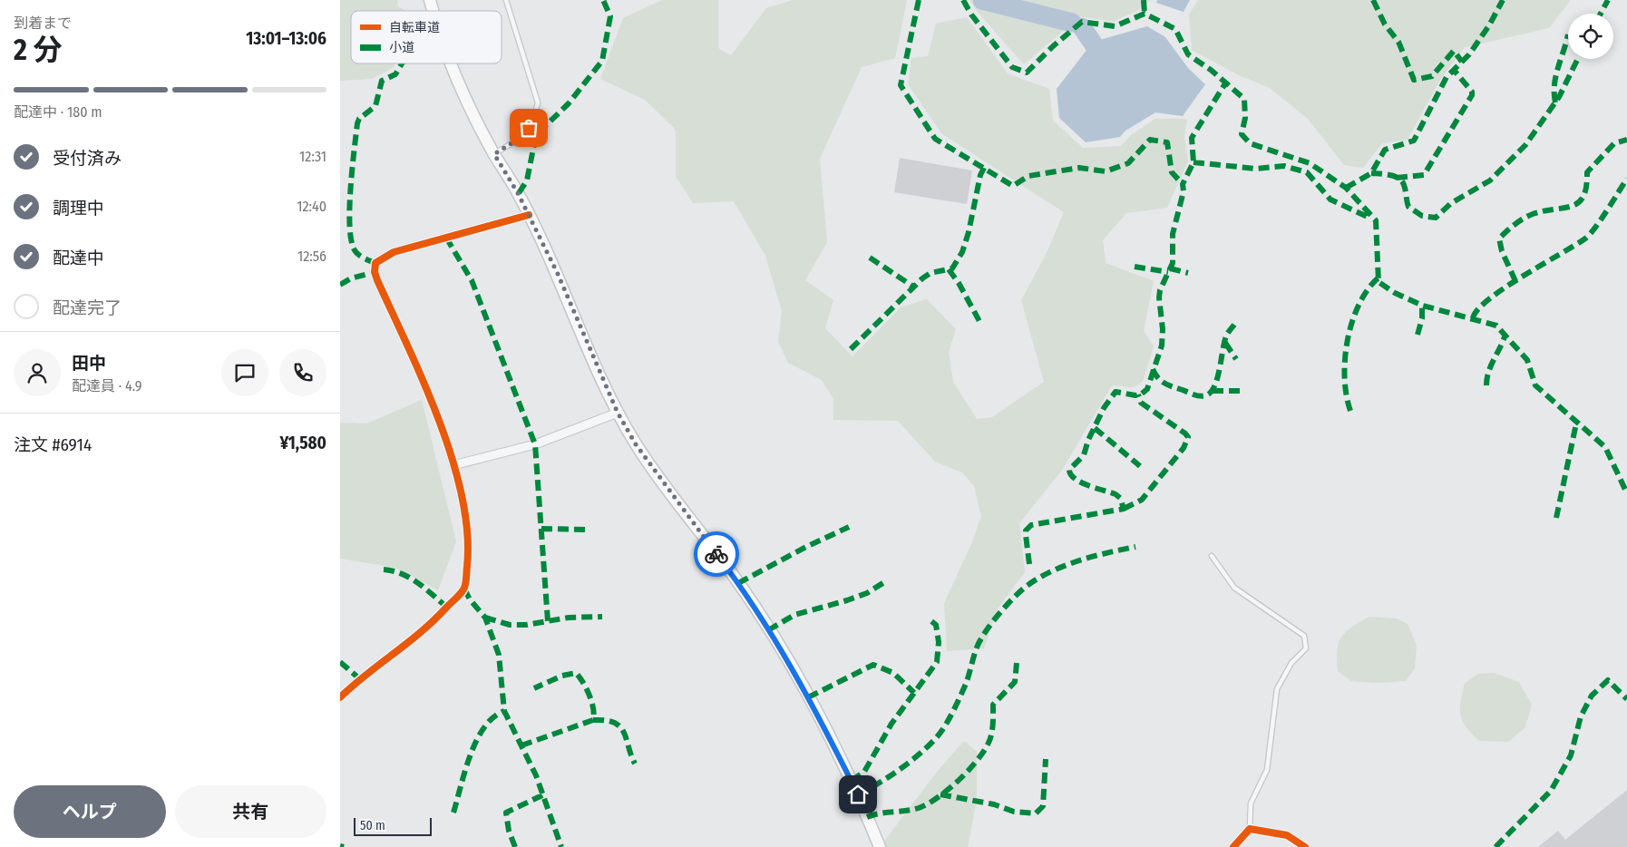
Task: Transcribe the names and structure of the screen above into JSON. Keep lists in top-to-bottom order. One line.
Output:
{"legend":["自転車道","小道"],"scale_bar":"50 m","page":{"heading":["2 分","到着まで","13:01–13:06"],"panel":["田中","配達員 · 4.9","注文 #6914","¥1,580"],"bar":"配達中 · 180 m","list":[["受付済み","12:31"],["調理中","12:40"],["配達中","12:56"],"配達完了"],"buttons":["ヘルプ","共有"],"scale":"50 m"}}
